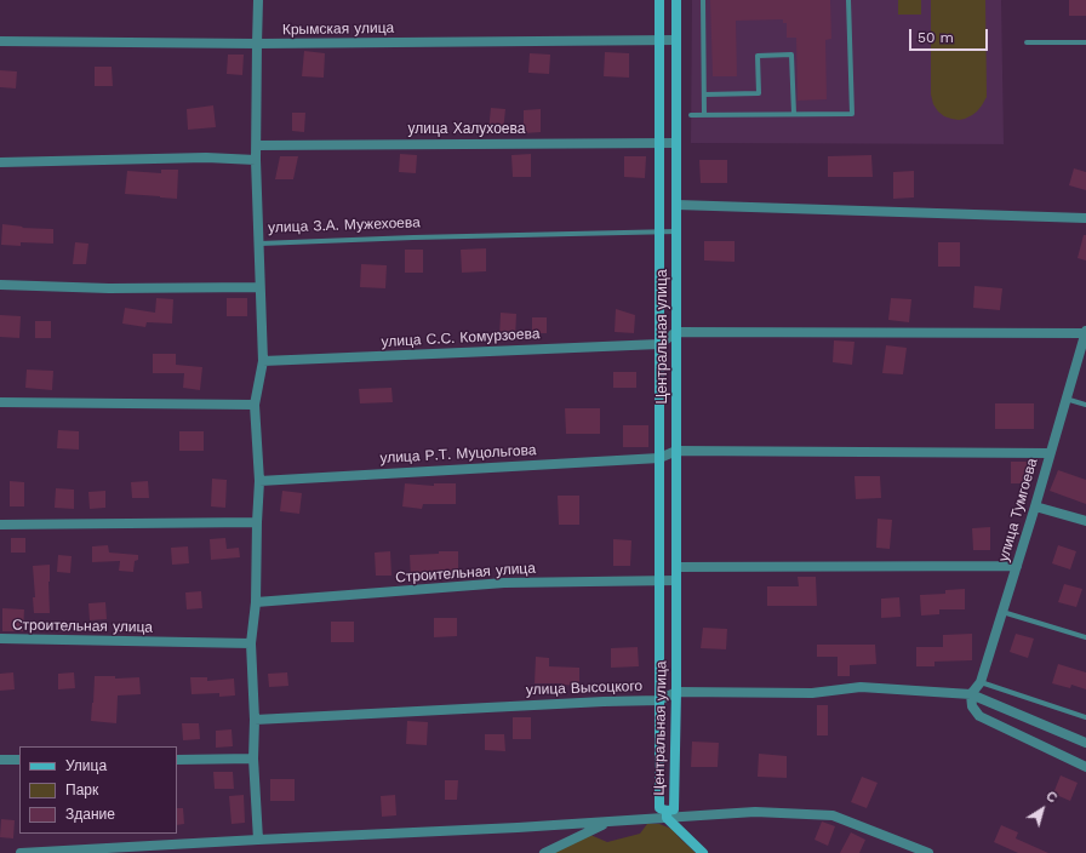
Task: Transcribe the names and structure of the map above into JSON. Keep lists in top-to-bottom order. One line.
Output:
{"streets":{"street":["Крымская улица","улица Халухоева","улица З.А. Мужехоева","Центральная улица","улица С.С. Комурзоева","улица Р.Т. Муцольгова","улица Тумгоева","Строительная улица","улица Высоцкого"]},"crossings":[["Крымская улица","Центральная улица"],["улица Халухоева","Центральная улица"],["улица З.А. Мужехоева","Центральная улица"],["улица З.А. Мужехоева","улица С.С. Комурзоева"],["улица З.А. Мужехоева","улица Р.Т. Муцольгова"],["улица З.А. Мужехоева","Строительная улица"],["улица З.А. Мужехоева","улица Высоцкого"],["Центральная улица","улица С.С. Комурзоева"],["Центральная улица","улица Р.Т. Муцольгова"],["Центральная улица","Строительная улица"],["Центральная улица","улица Высоцкого"],["улица Тумгоева","улица Высоцкого"]],"legend":["Улица","Парк","Здание"],"scale_bar":"50 m","north":"top right"}
